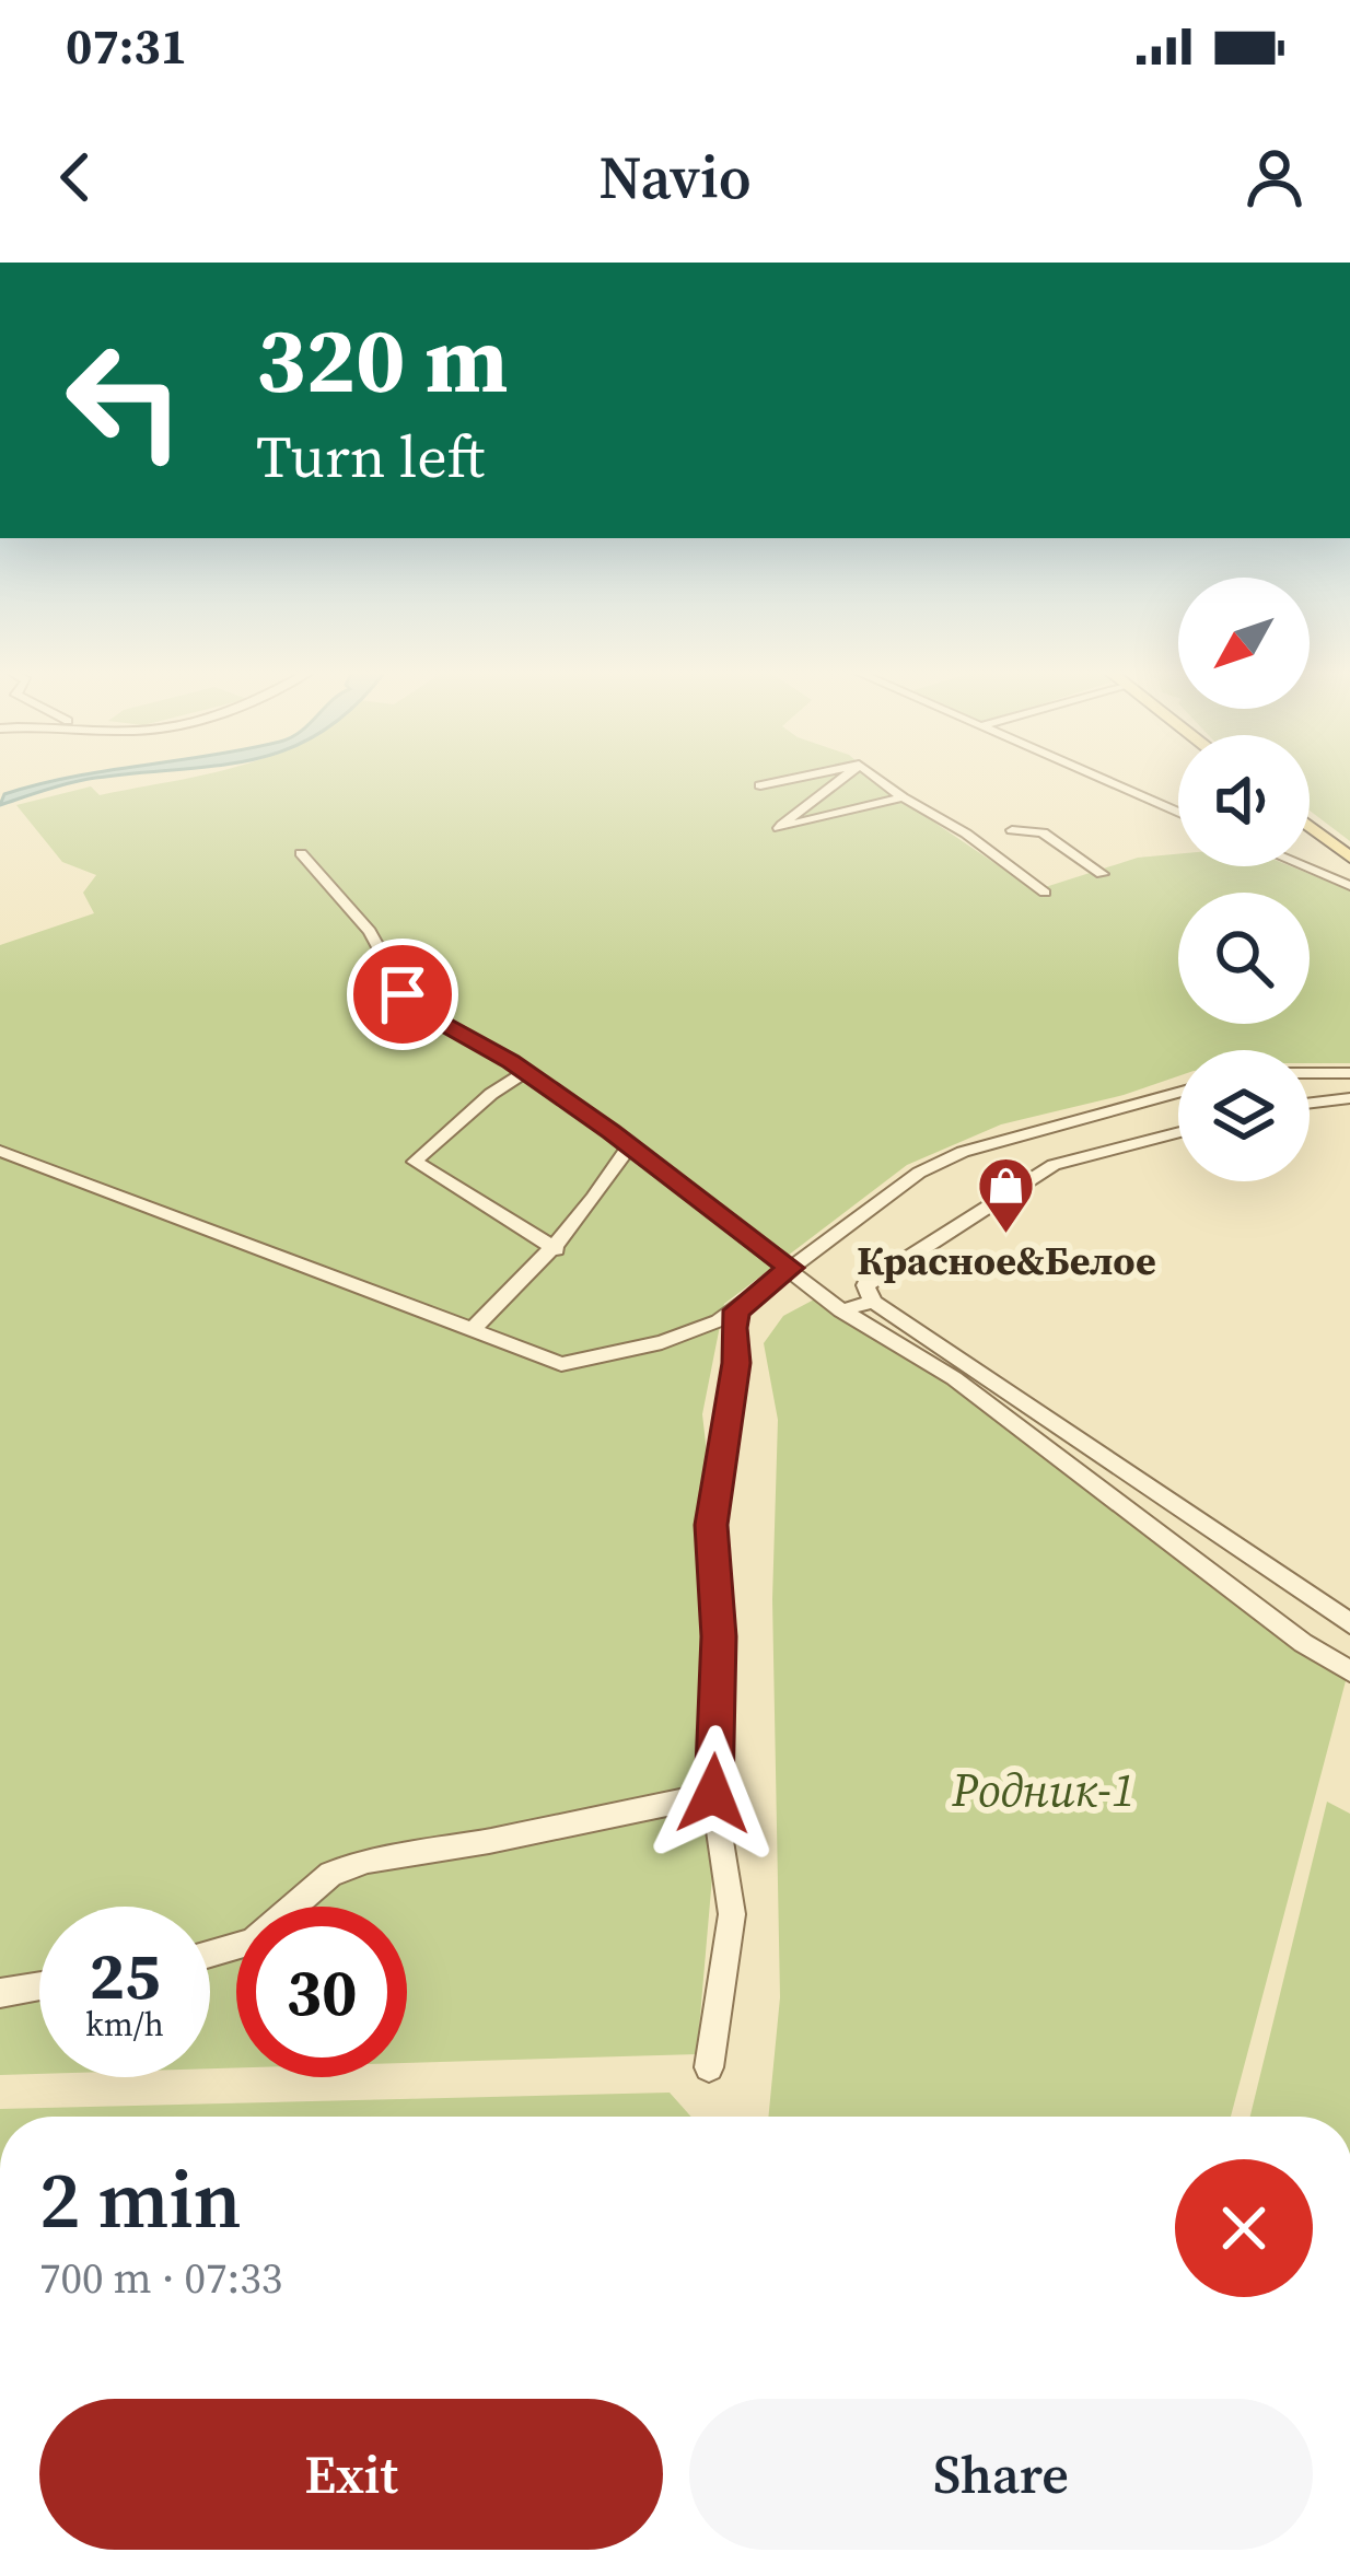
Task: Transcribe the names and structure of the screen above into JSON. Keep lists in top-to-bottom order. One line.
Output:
{"parks":["Родник-1"],"places":{"shop":["Красное&Белое"]},"north":"bottom left","page":{"status":"07:31","header":"Navio","turn":["320 m","Turn left"],"speed":"25 km/h","limit":"30","heading":["2 min","700 m · 07:33"],"buttons":["Exit","Share"]}}
